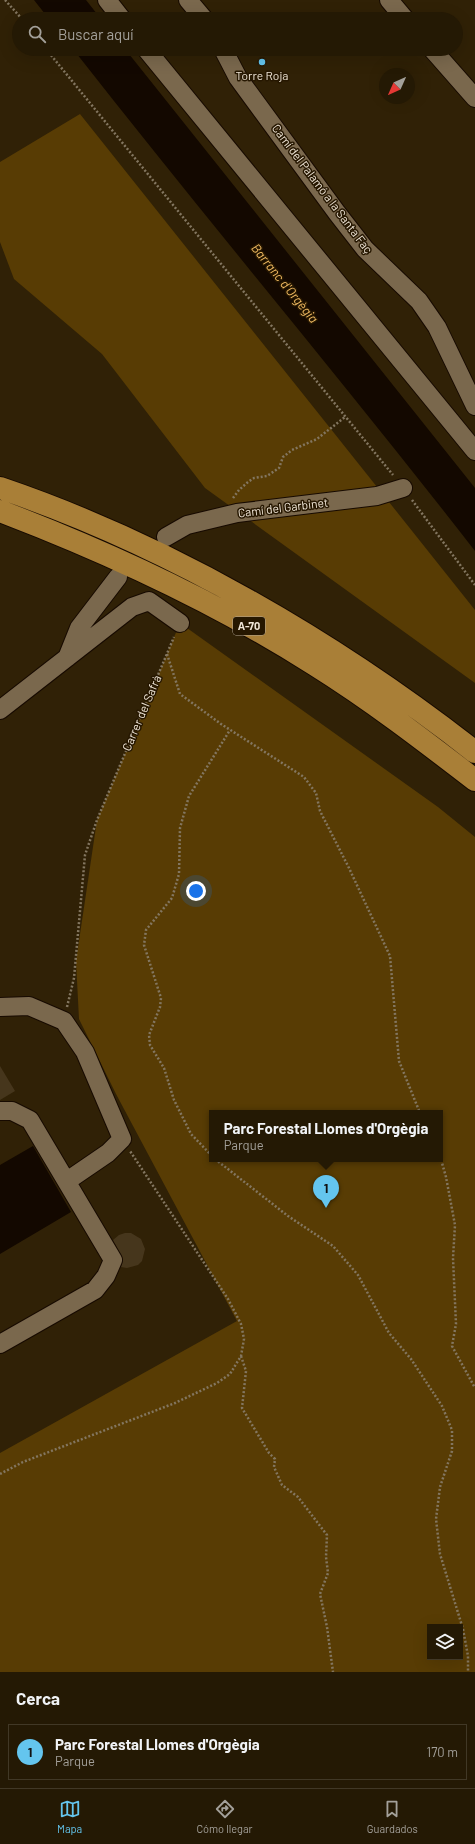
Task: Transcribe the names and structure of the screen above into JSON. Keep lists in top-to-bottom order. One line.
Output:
{"streets":{"highway":["A-70"],"street":["Camí del Palamó a la Santa Faç","Camí del Garbinet"],"path":["Carrer del Safrà"]},"water":["Barranc d'Orgègia"],"places":["Torre Roja"],"north":"bottom left","page":{"search":"Buscar aquí","popup":["Parc Forestal Llomes d'Orgègia","Parque"],"pins":"1","heading":"Cerca","list":[{"mark":"1","name":"Parc Forestal Llomes d'Orgègia","note":"Parque","value":"170 m"}],"nav":["Mapa","Cómo llegar","Guardados"]}}
